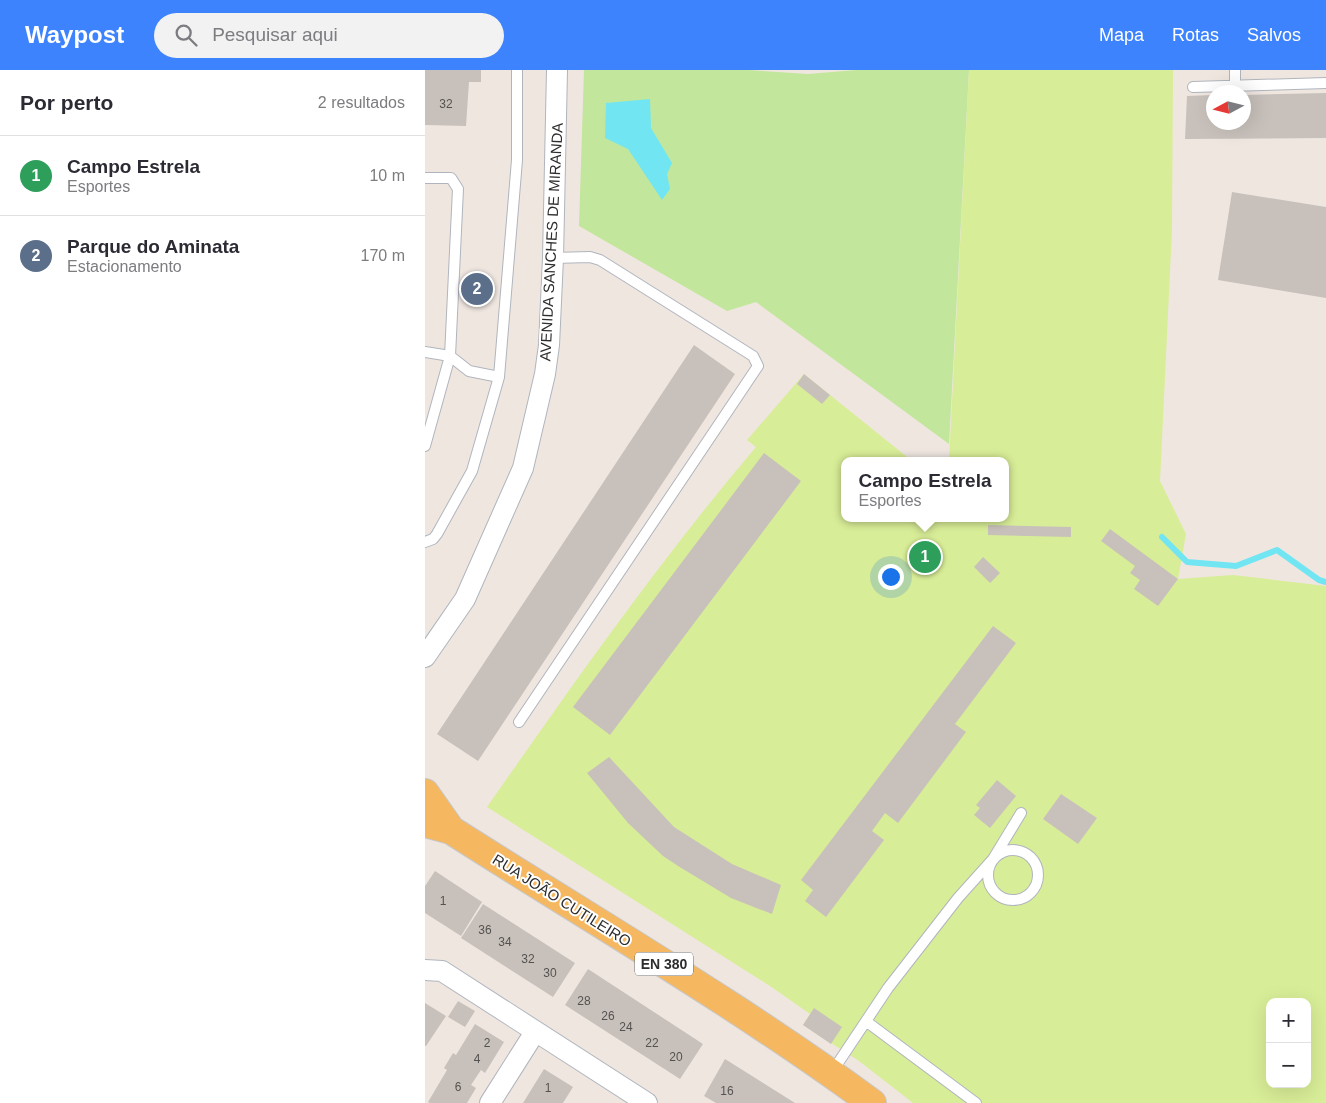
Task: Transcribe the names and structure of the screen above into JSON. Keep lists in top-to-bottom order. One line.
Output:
{"streets":{"main road":["RUA JOÃO CUTILEIRO","EN 380"],"street":["AVENIDA SANCHES DE MIRANDA"]},"house_numbers":["32","1","36","34","32","30","28","26","24","2","22","20","4","6","1","16"],"north":"left","page":{"header":"Waypost","search":"Pesquisar aqui","nav":["Mapa","Rotas","Salvos"],"heading":["Por perto","2 resultados"],"list":[{"mark":"1","name":"Campo Estrela","note":"Esportes","value":"10 m"},{"mark":"2","name":"Parque do Aminata","note":"Estacionamento","value":"170 m"}],"pins":["2","1"],"popup":["Campo Estrela","Esportes"],"map_buttons":["+","−"]}}
